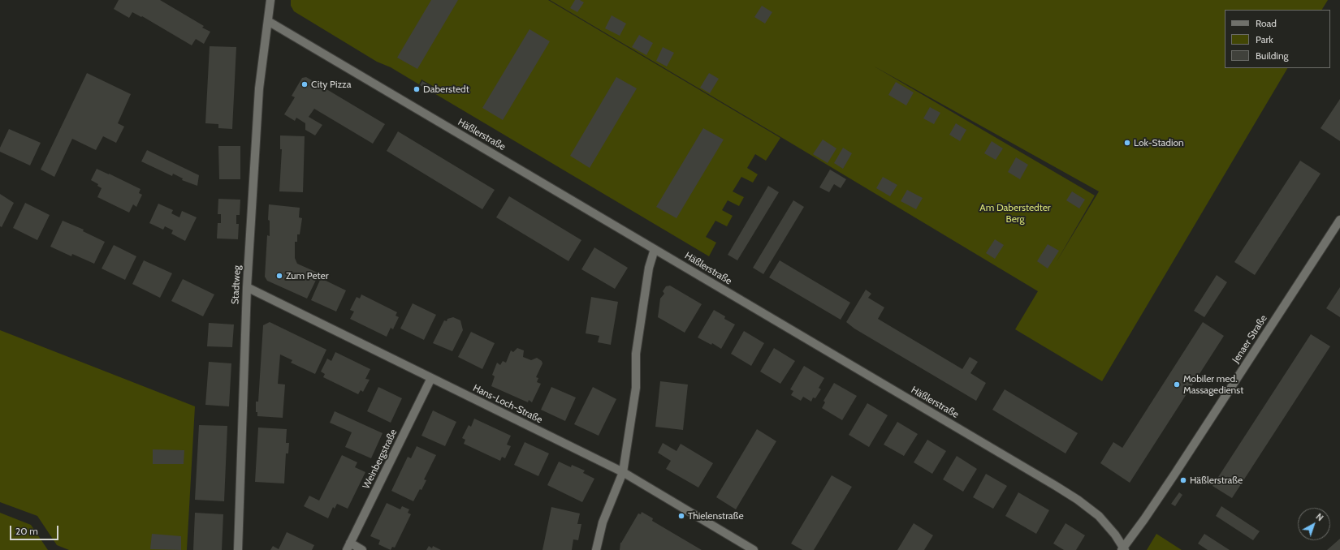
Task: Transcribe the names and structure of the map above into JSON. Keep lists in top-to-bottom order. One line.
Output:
{"streets":{"street":["Häßlerstraße","Stadtweg","Jenaer Straße","Hans-Loch-Straße","Weinbergstraße"]},"crossings":[["Häßlerstraße","Stadtweg"],["Häßlerstraße","Jenaer Straße"],["Stadtweg","Hans-Loch-Straße"],["Hans-Loch-Straße","Weinbergstraße"]],"parks":["Am Daberstedter Berg"],"places":["City Pizza","Daberstedt","Lok-Stadion","Zum Peter","Mobiler med. Massagedienst","Häßlerstraße","Thielenstraße"],"legend":["Road","Park","Building"],"scale_bar":"20 m","north":"top right"}
